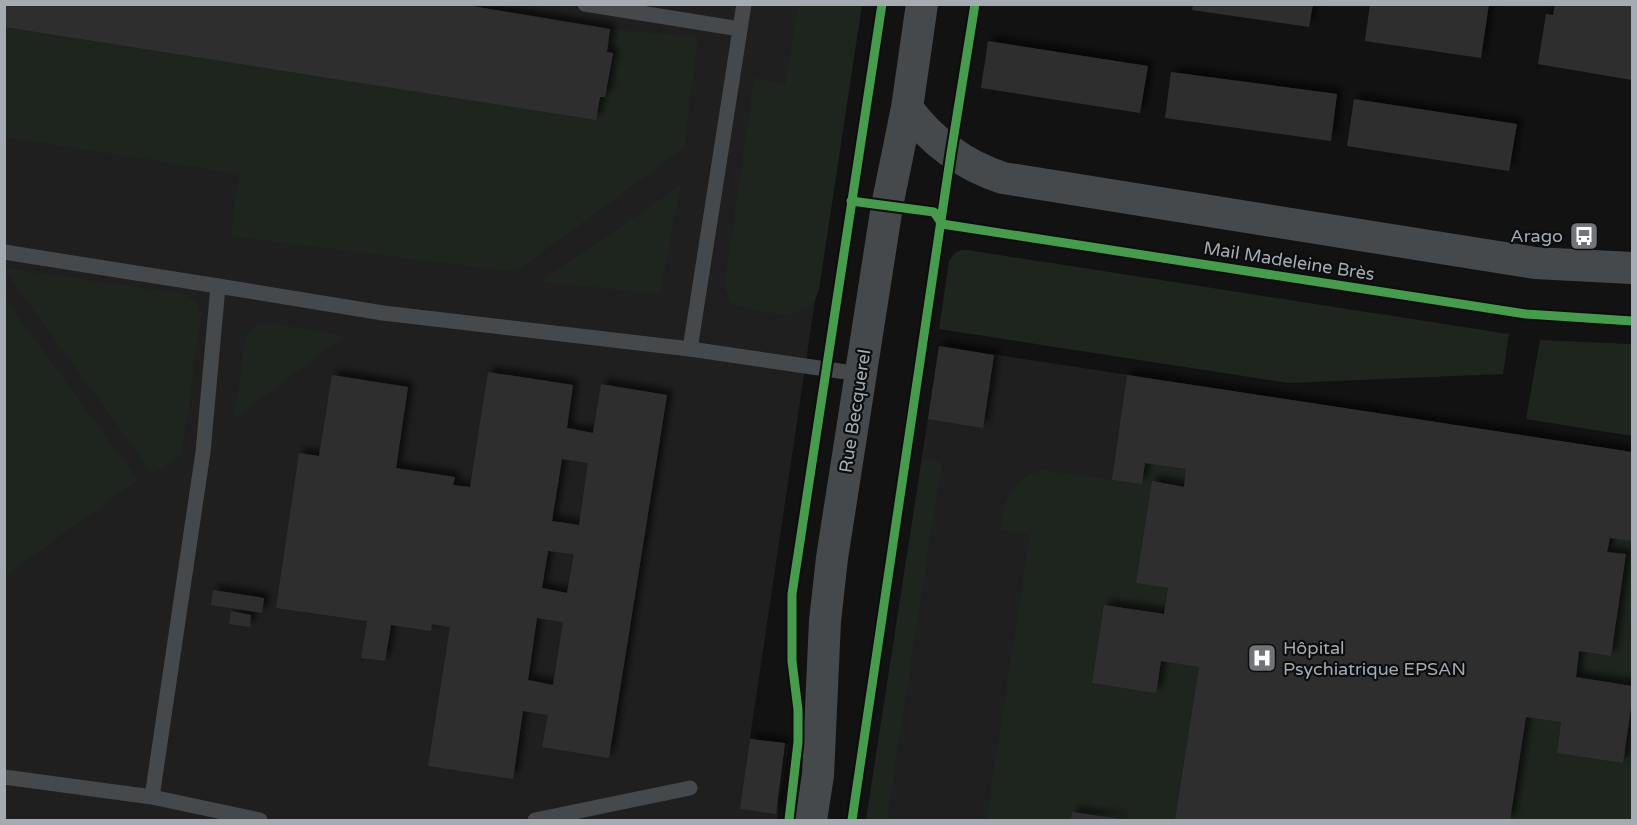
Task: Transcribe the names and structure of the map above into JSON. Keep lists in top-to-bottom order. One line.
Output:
{"streets":{"street":["Mail Madeleine Brès","Rue Becquerel"]},"crossings":[["Mail Madeleine Brès","Rue Becquerel"]],"places":{"bus stop":["Arago"],"hospital":["Hôpital Psychiatrique EPSAN"]}}
